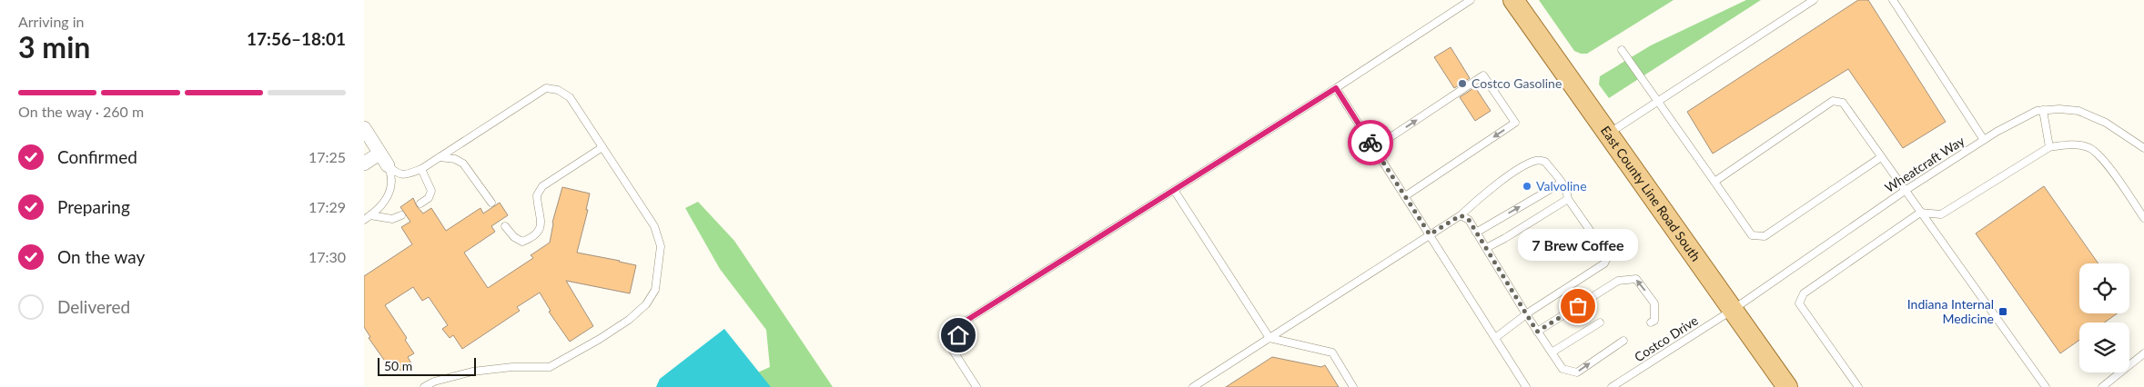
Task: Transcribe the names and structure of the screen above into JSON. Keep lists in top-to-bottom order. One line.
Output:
{"streets":{"main road":["East County Line Road South"],"lane":["Wheatcraft Way","Costco Drive"]},"crossings":[["Wheatcraft Way","East County Line Road South"],["Wheatcraft Way","Costco Drive"],["East County Line Road South","Costco Drive"]],"places":{"other":["Costco Gasoline","Valvoline","7 Brew Coffee"],"transit":["Indiana Internal Medicine"]},"scale_bar":"50 m","page":{"heading":["3 min","Arriving in","17:56–18:01"],"bar":"On the way · 260 m","list":[["Confirmed","17:25"],["Preparing","17:29"],["On the way","17:30"],"Delivered"],"bubble":"7 Brew Coffee","scale":"50 m"}}
